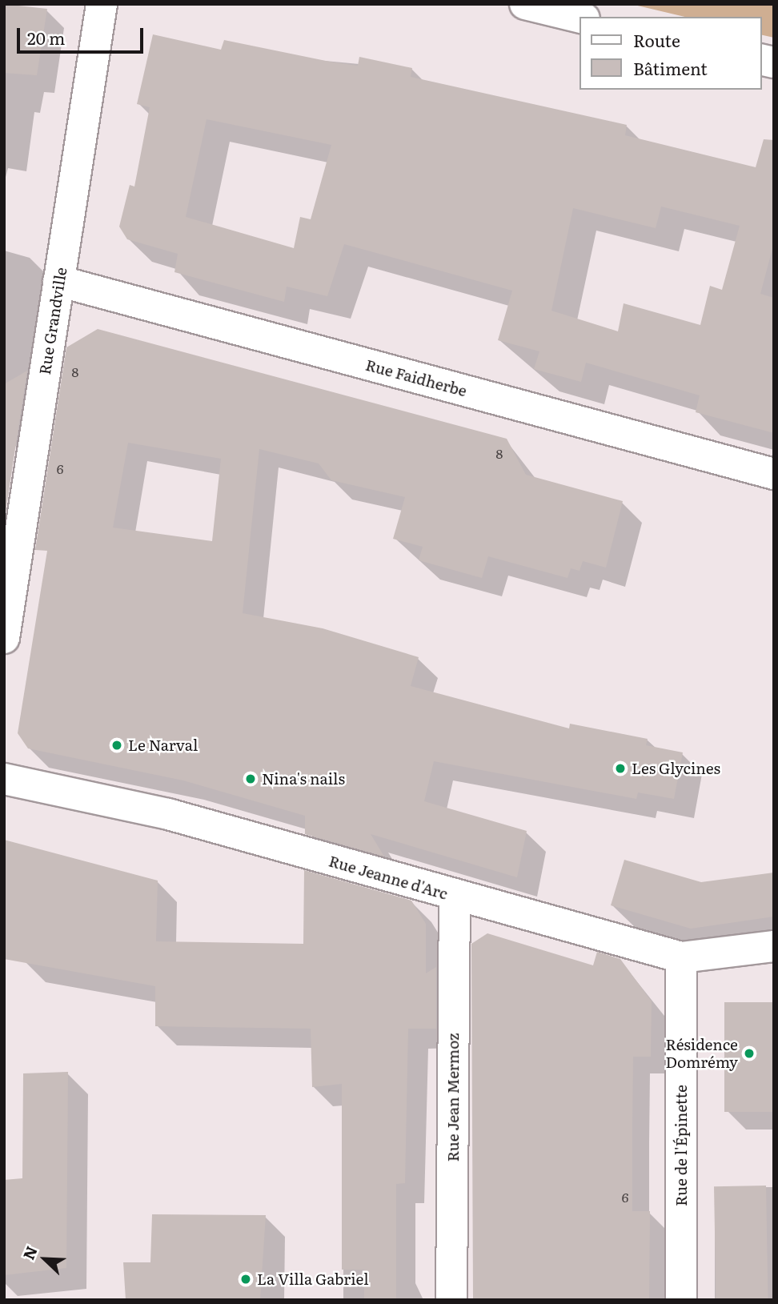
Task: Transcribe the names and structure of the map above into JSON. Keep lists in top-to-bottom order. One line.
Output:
{"streets":{"street":["Rue Grandville","Rue Faidherbe","Rue Jeanne d'Arc","Rue Jean Mermoz","Rue de l'Épinette"]},"crossings":[["Rue Grandville","Rue Faidherbe"],["Rue Jeanne d'Arc","Rue Jean Mermoz"],["Rue Jeanne d'Arc","Rue de l'Épinette"]],"places":["Le Narval","Les Glycines","Nina's nails","Résidence Domrémy","La Villa Gabriel"],"house_numbers":["8","8","6","6"],"legend":["Route","Bâtiment"],"scale_bar":"20 m","north":"top left"}
